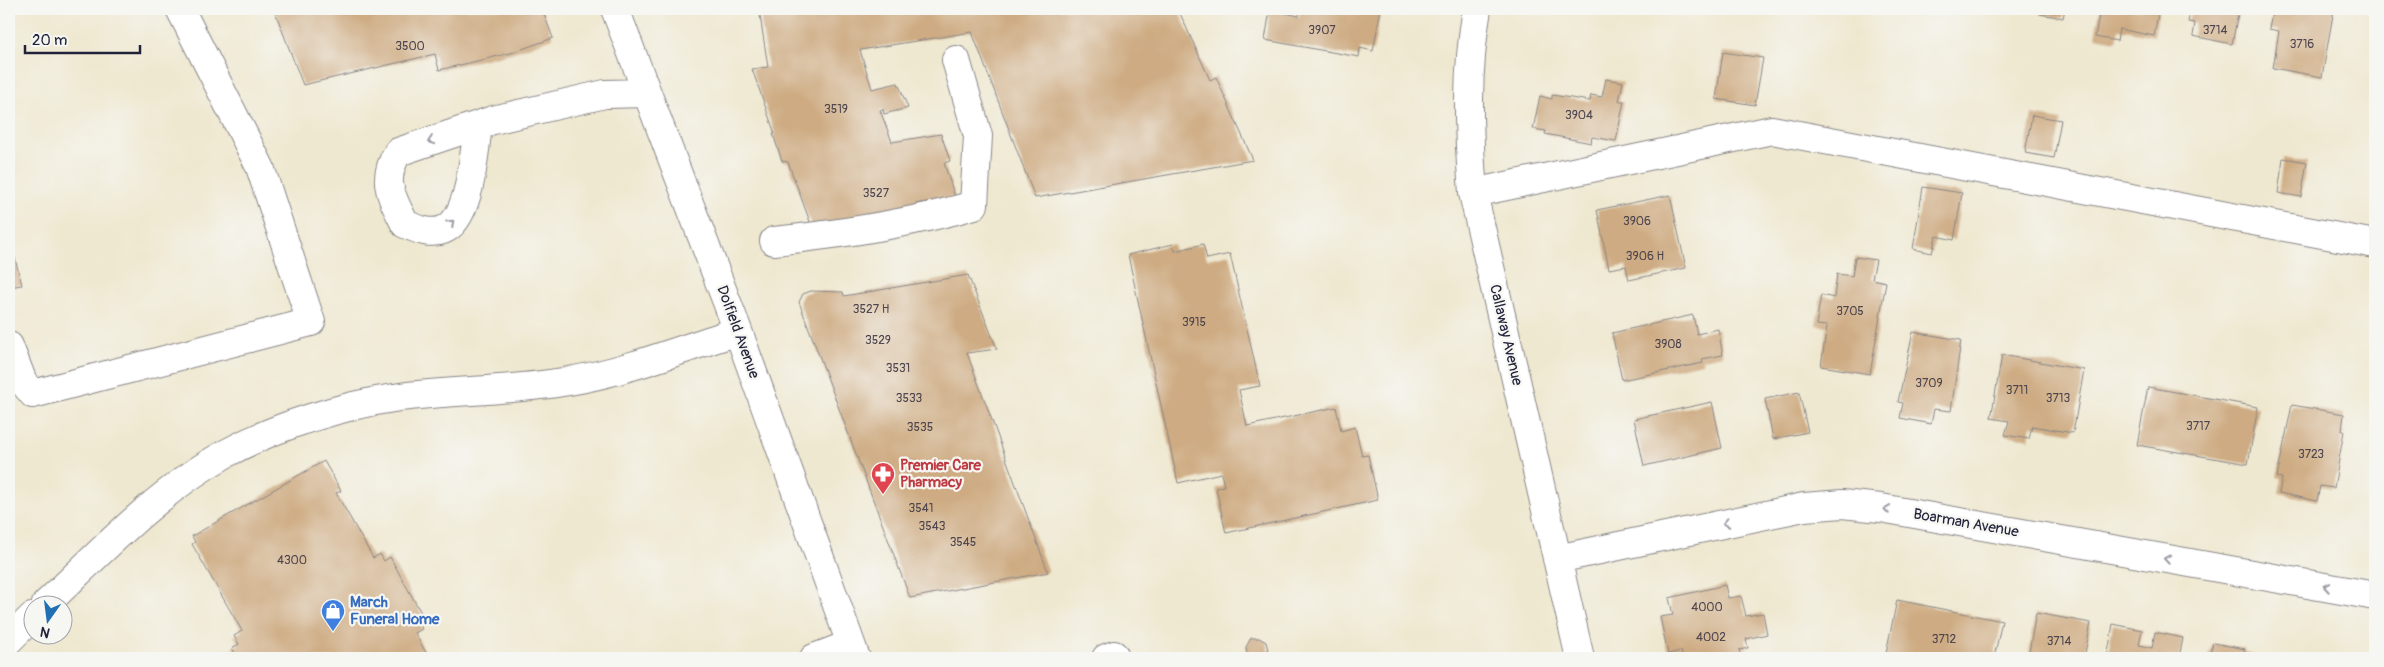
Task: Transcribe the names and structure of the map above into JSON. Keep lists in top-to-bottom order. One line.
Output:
{"streets":{"street":["Dolfield Avenue","Callaway Avenue","Boarman Avenue"]},"crossings":[["Callaway Avenue","Boarman Avenue"]],"one_way":["Boarman Avenue"],"places":{"pharmacy":["Premier Care Pharmacy"],"shop":["March Funeral Home"]},"house_numbers":["3907","3714","3716","3500","3519","3904","3527","3906","3906 H","3527 H","3705","3915","3529","3908","3531","3709","3711","3533","3713","3717","3535","3723","3541","3543","3545","4300","4000","4002","3712","3714"],"scale_bar":"20 m","north":"bottom"}
